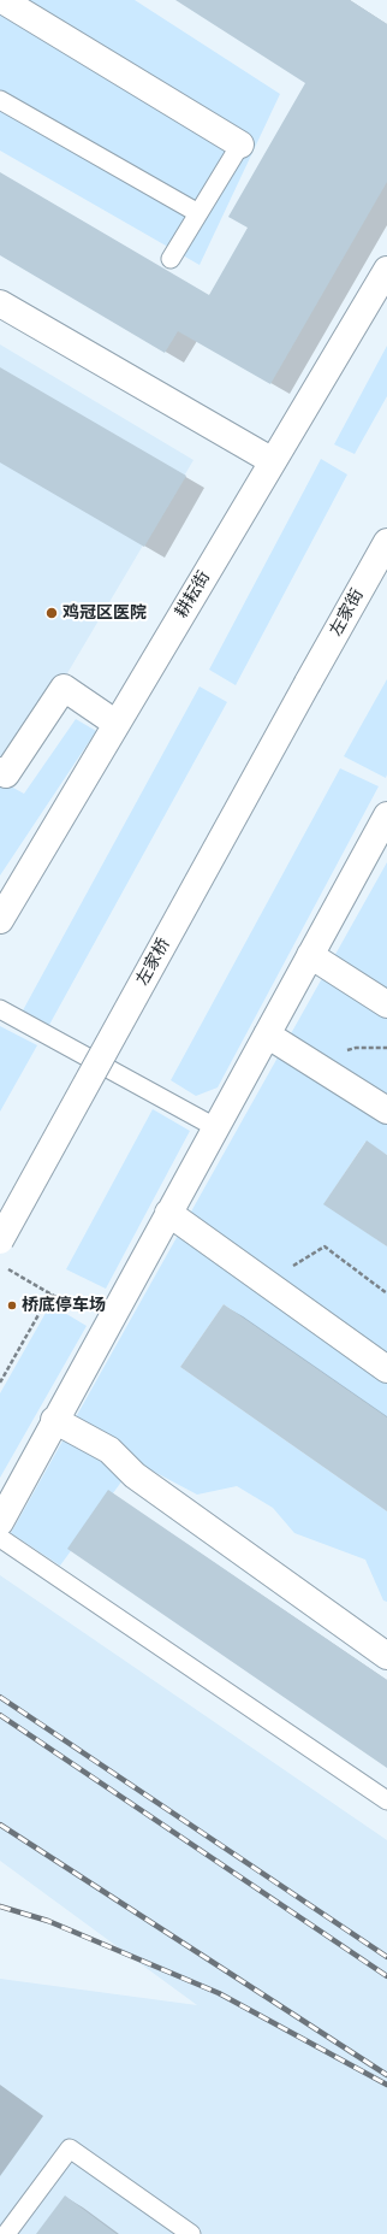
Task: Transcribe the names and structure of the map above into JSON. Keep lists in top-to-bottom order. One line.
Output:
{"streets":{"street":["耕耘街","左家街","左家桥"]},"crossings":[["左家街","左家桥"]],"places":["鸡冠区医院","桥底停车场"]}
